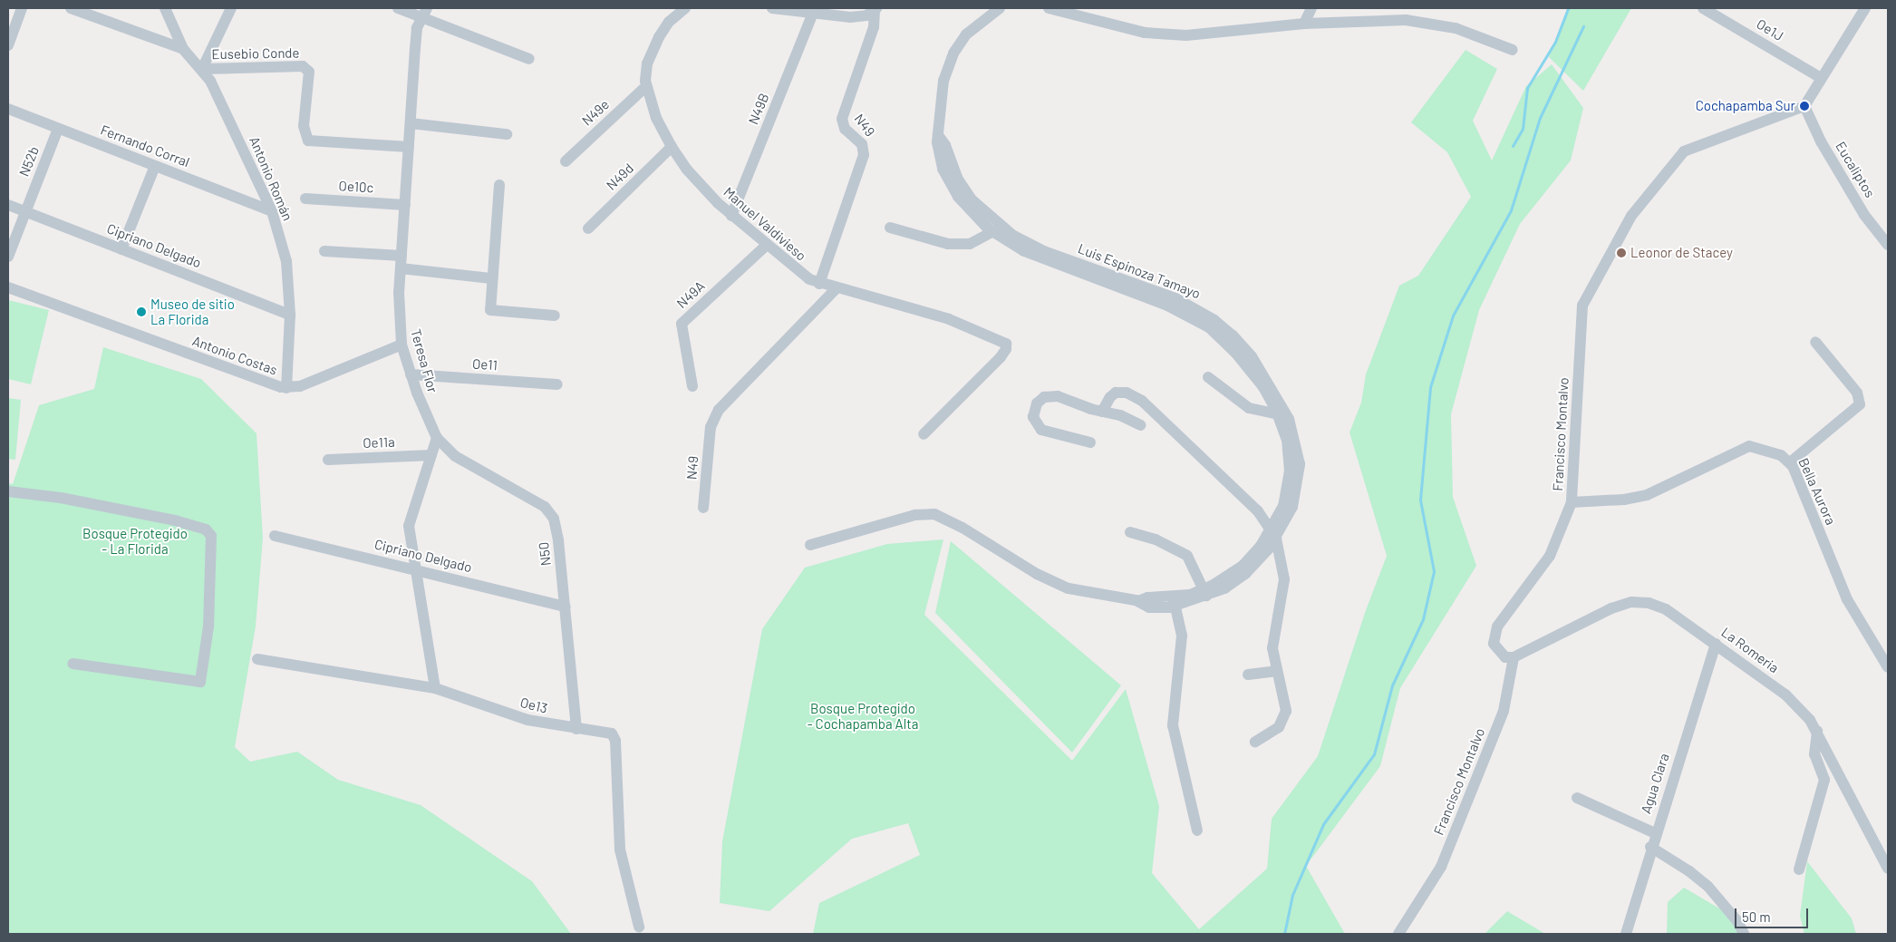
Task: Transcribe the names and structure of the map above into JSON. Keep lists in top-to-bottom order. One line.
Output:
{"streets":{"street":["Oe1J","Eusebio Conde","N49B","N49e","N49","Fernando Corral","N52b","Eucaliptos","N49d","Antonio Román","Oe10c","Manuel Valdivieso","Cipriano Delgado","Luis Espinoza Tamayo","N49A","Antonio Costas","Teresa Flor","Oe11","Francisco Montalvo","Oe11a","Bella Aurora","N50","La Romeria","Oe13","Agua Clara"]},"crossings":[["Eusebio Conde","Antonio Román"],["Eusebio Conde","Teresa Flor"],["N49B","Manuel Valdivieso"],["N49e","Manuel Valdivieso"],["N49","Manuel Valdivieso"],["Fernando Corral","N52b"],["Fernando Corral","Antonio Román"],["N52b","Cipriano Delgado"],["Eucaliptos","Francisco Montalvo"],["N49d","Manuel Valdivieso"],["Antonio Román","Cipriano Delgado"],["Antonio Román","Antonio Costas"],["Oe10c","Teresa Flor"],["Manuel Valdivieso","N49A"],["Cipriano Delgado","N50"],["Antonio Costas","Teresa Flor"],["Teresa Flor","Oe11"],["Teresa Flor","N50"],["Francisco Montalvo","Bella Aurora"],["Francisco Montalvo","La Romeria"],["N50","Oe13"],["La Romeria","Agua Clara"]],"parks":["Bosque Protegido - La Florida","Bosque Protegido - Cochapamba Alta"],"places":["Cochapamba Sur","Leonor de Stacey","Museo de sitio La Florida"],"scale_bar":"50 m"}
